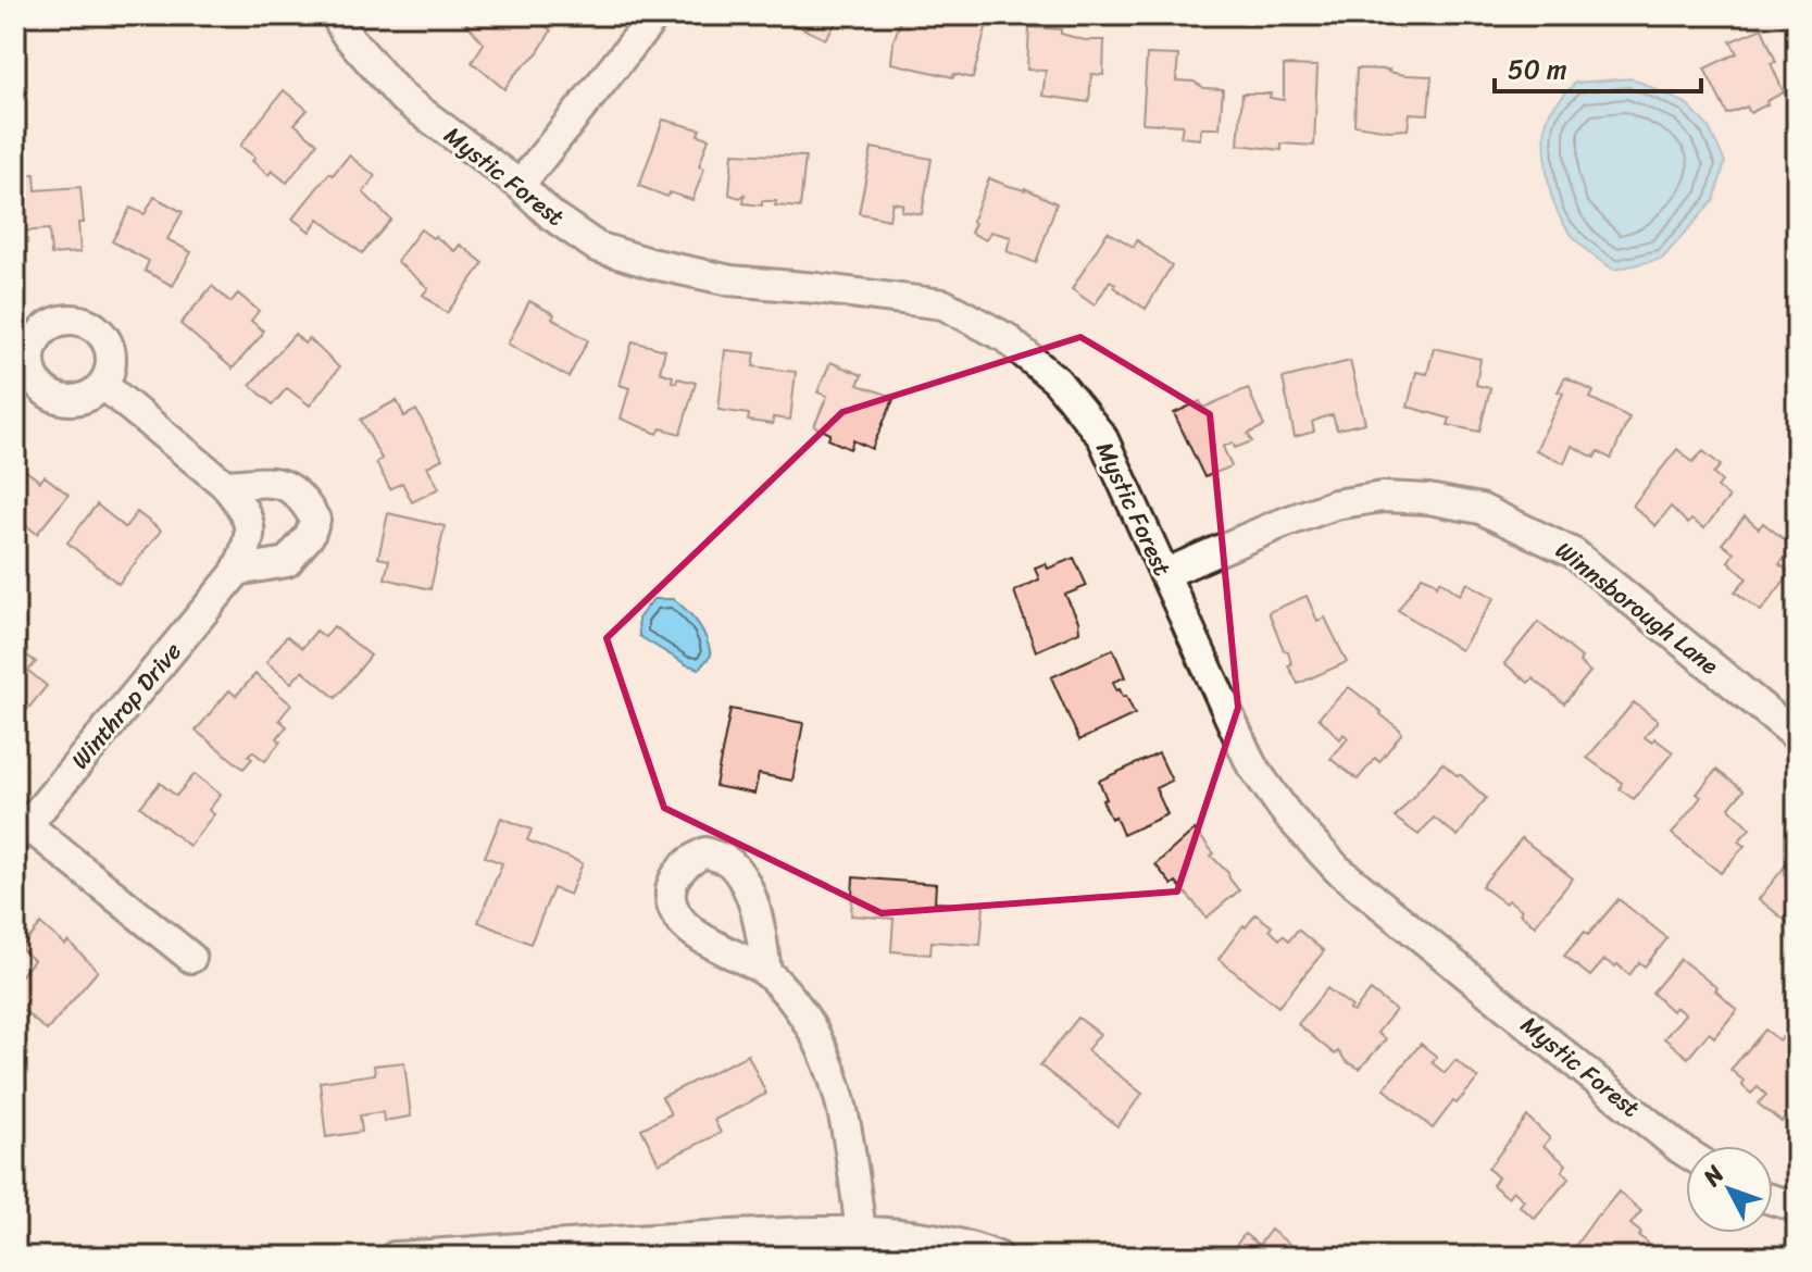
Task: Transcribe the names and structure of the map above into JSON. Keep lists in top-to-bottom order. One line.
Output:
{"streets":{"street":["Mystic Forest","Winnsborough Lane","Winthrop Drive"]},"crossings":[["Mystic Forest","Winnsborough Lane"]],"scale_bar":"50 m","north":"top left"}
